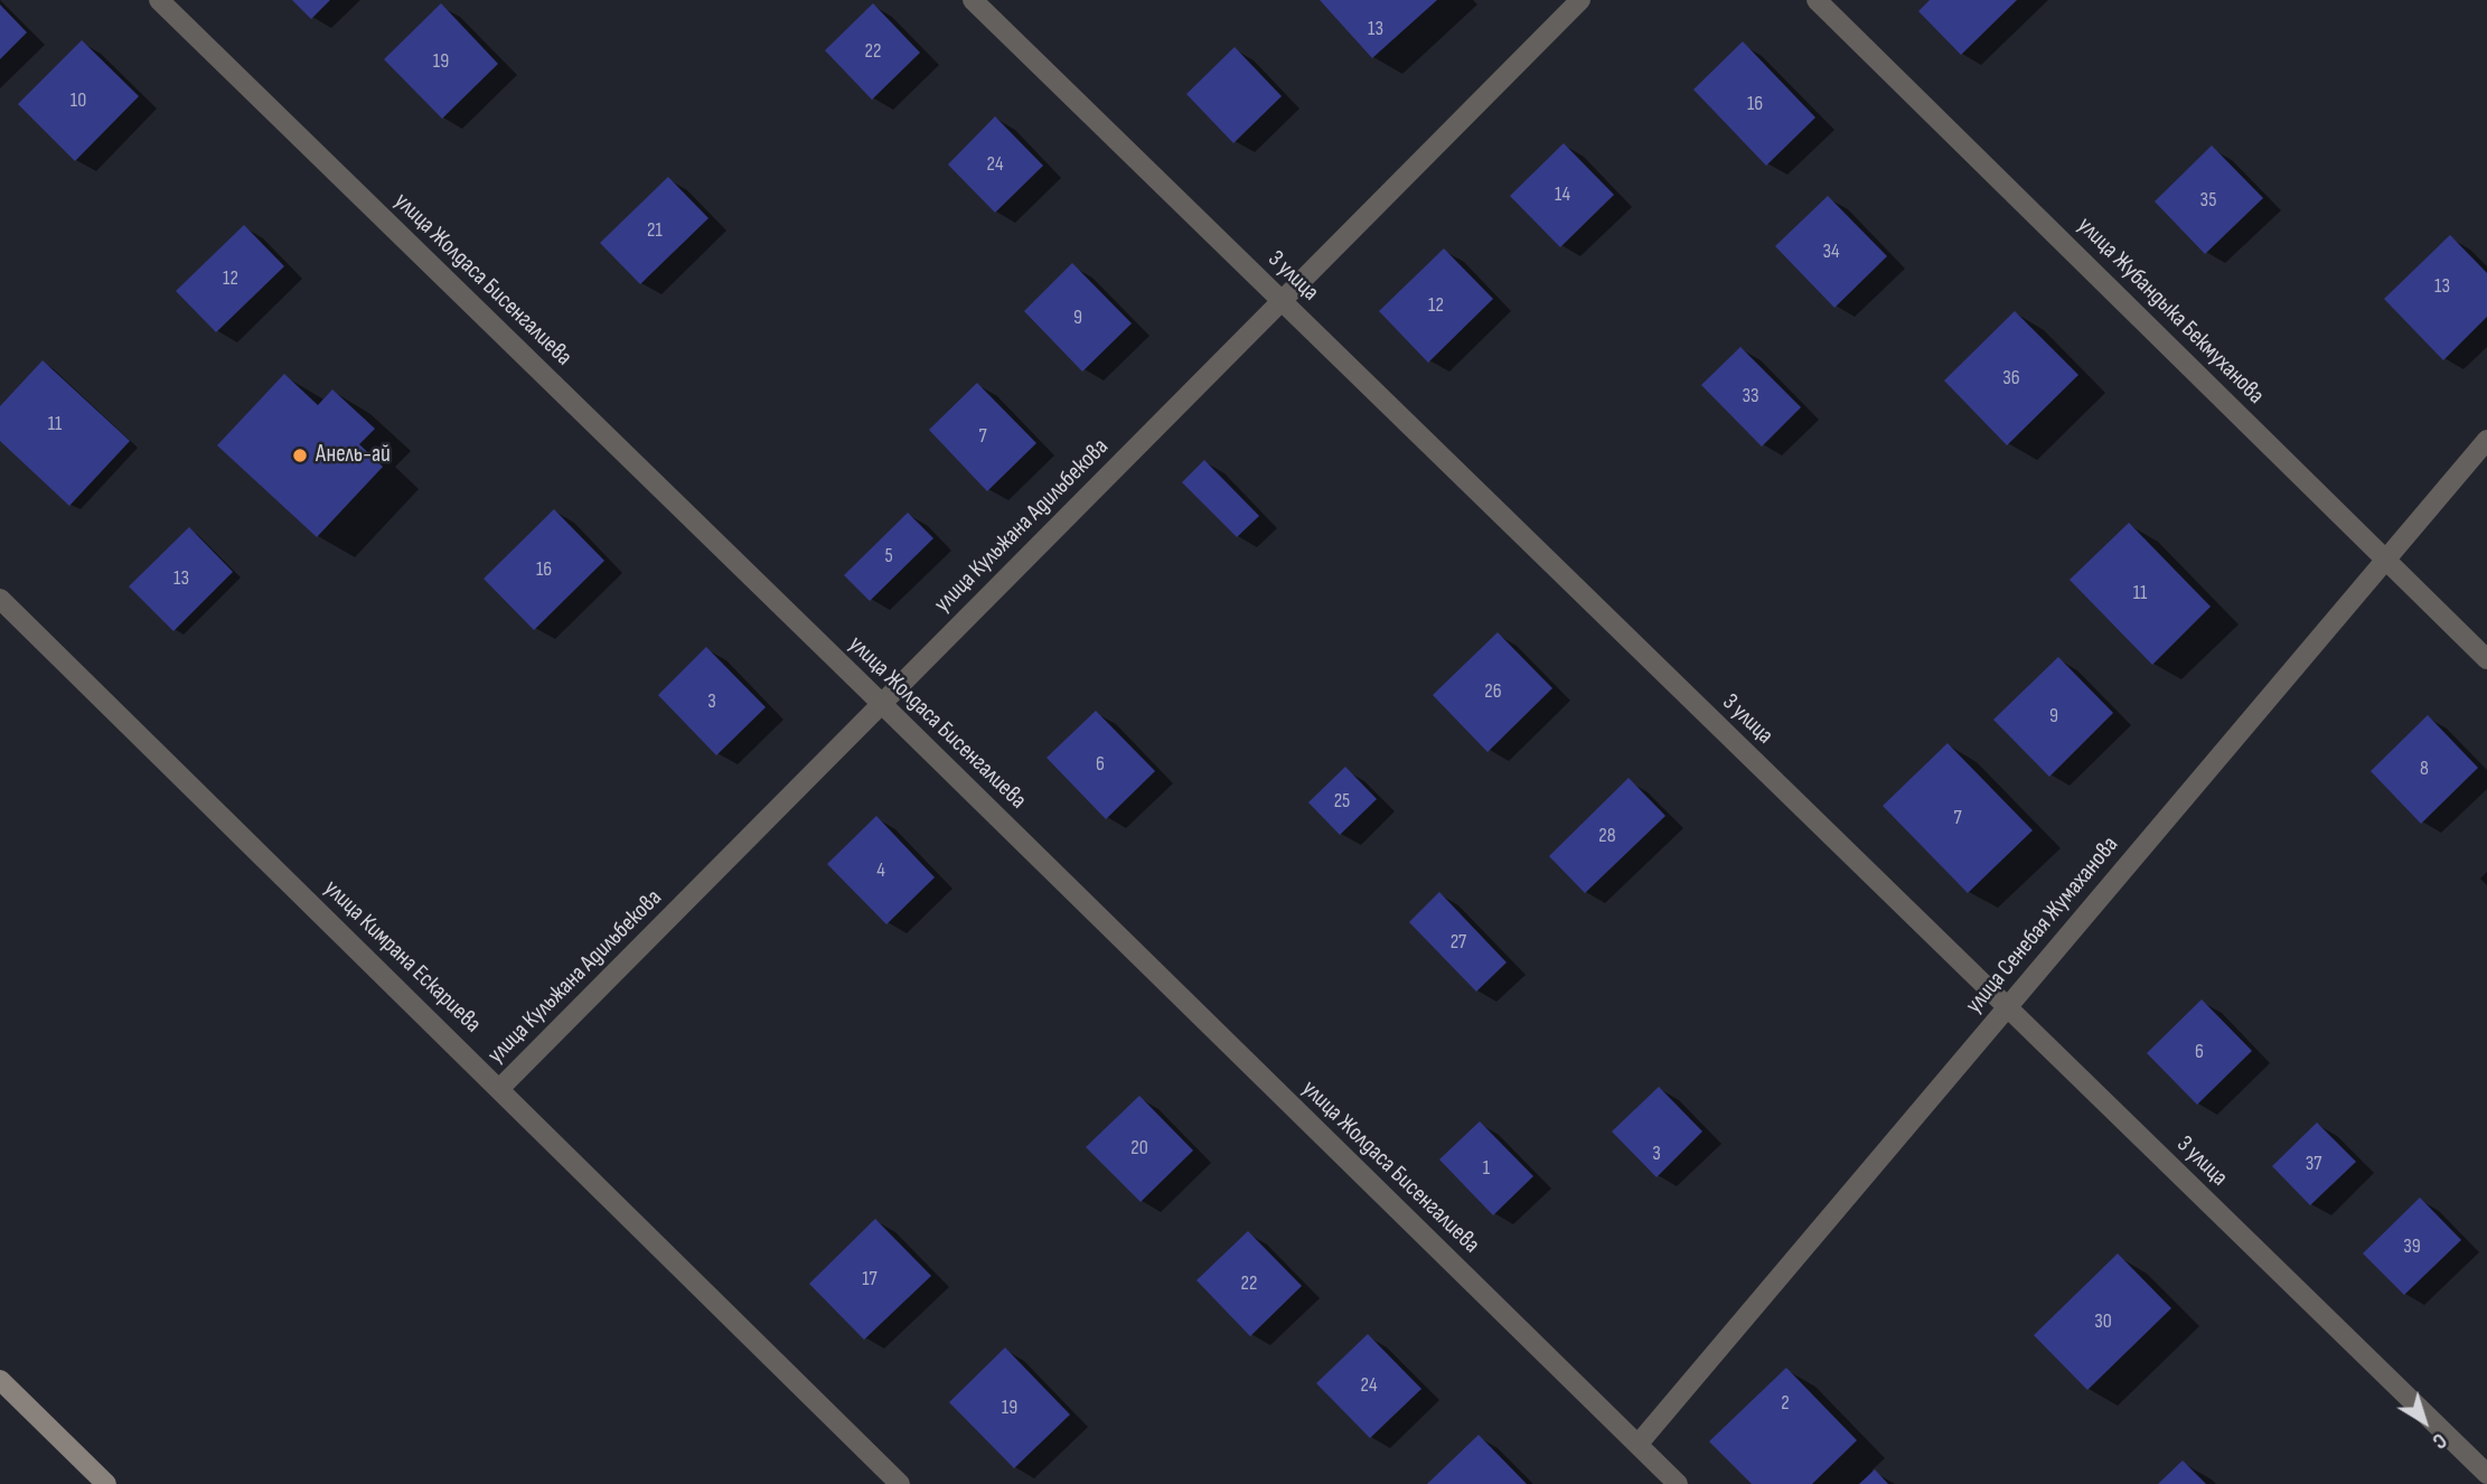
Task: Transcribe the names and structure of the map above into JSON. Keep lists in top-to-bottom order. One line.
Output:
{"streets":{"street":["3 улица","улица Жолдаса Бисенгалиева","улица Жубандыка Бекмуханова","улица Кульжана Адильбекова","улица Сенебая Жумаханова","улица Кимрана Ескариева"]},"crossings":[["3 улица","улица Кульжана Адильбекова"],["3 улица","улица Сенебая Жумаханова"],["улица Жолдаса Бисенгалиева","улица Кульжана Адильбекова"],["улица Жолдаса Бисенгалиева","улица Сенебая Жумаханова"],["улица Жубандыка Бекмуханова","улица Сенебая Жумаханова"],["улица Кульжана Адильбекова","улица Кимрана Ескариева"]],"places":["Анель-ай"],"house_numbers":["13","22","19","10","16","24","14","35","21","34","12","13","12","9","36","33","11","7","5","16","13","11","26","3","9","6","8","25","7","28","4","27","6","20","3","37","1","39","17","22","30","24","2","19"],"north":"bottom right"}
